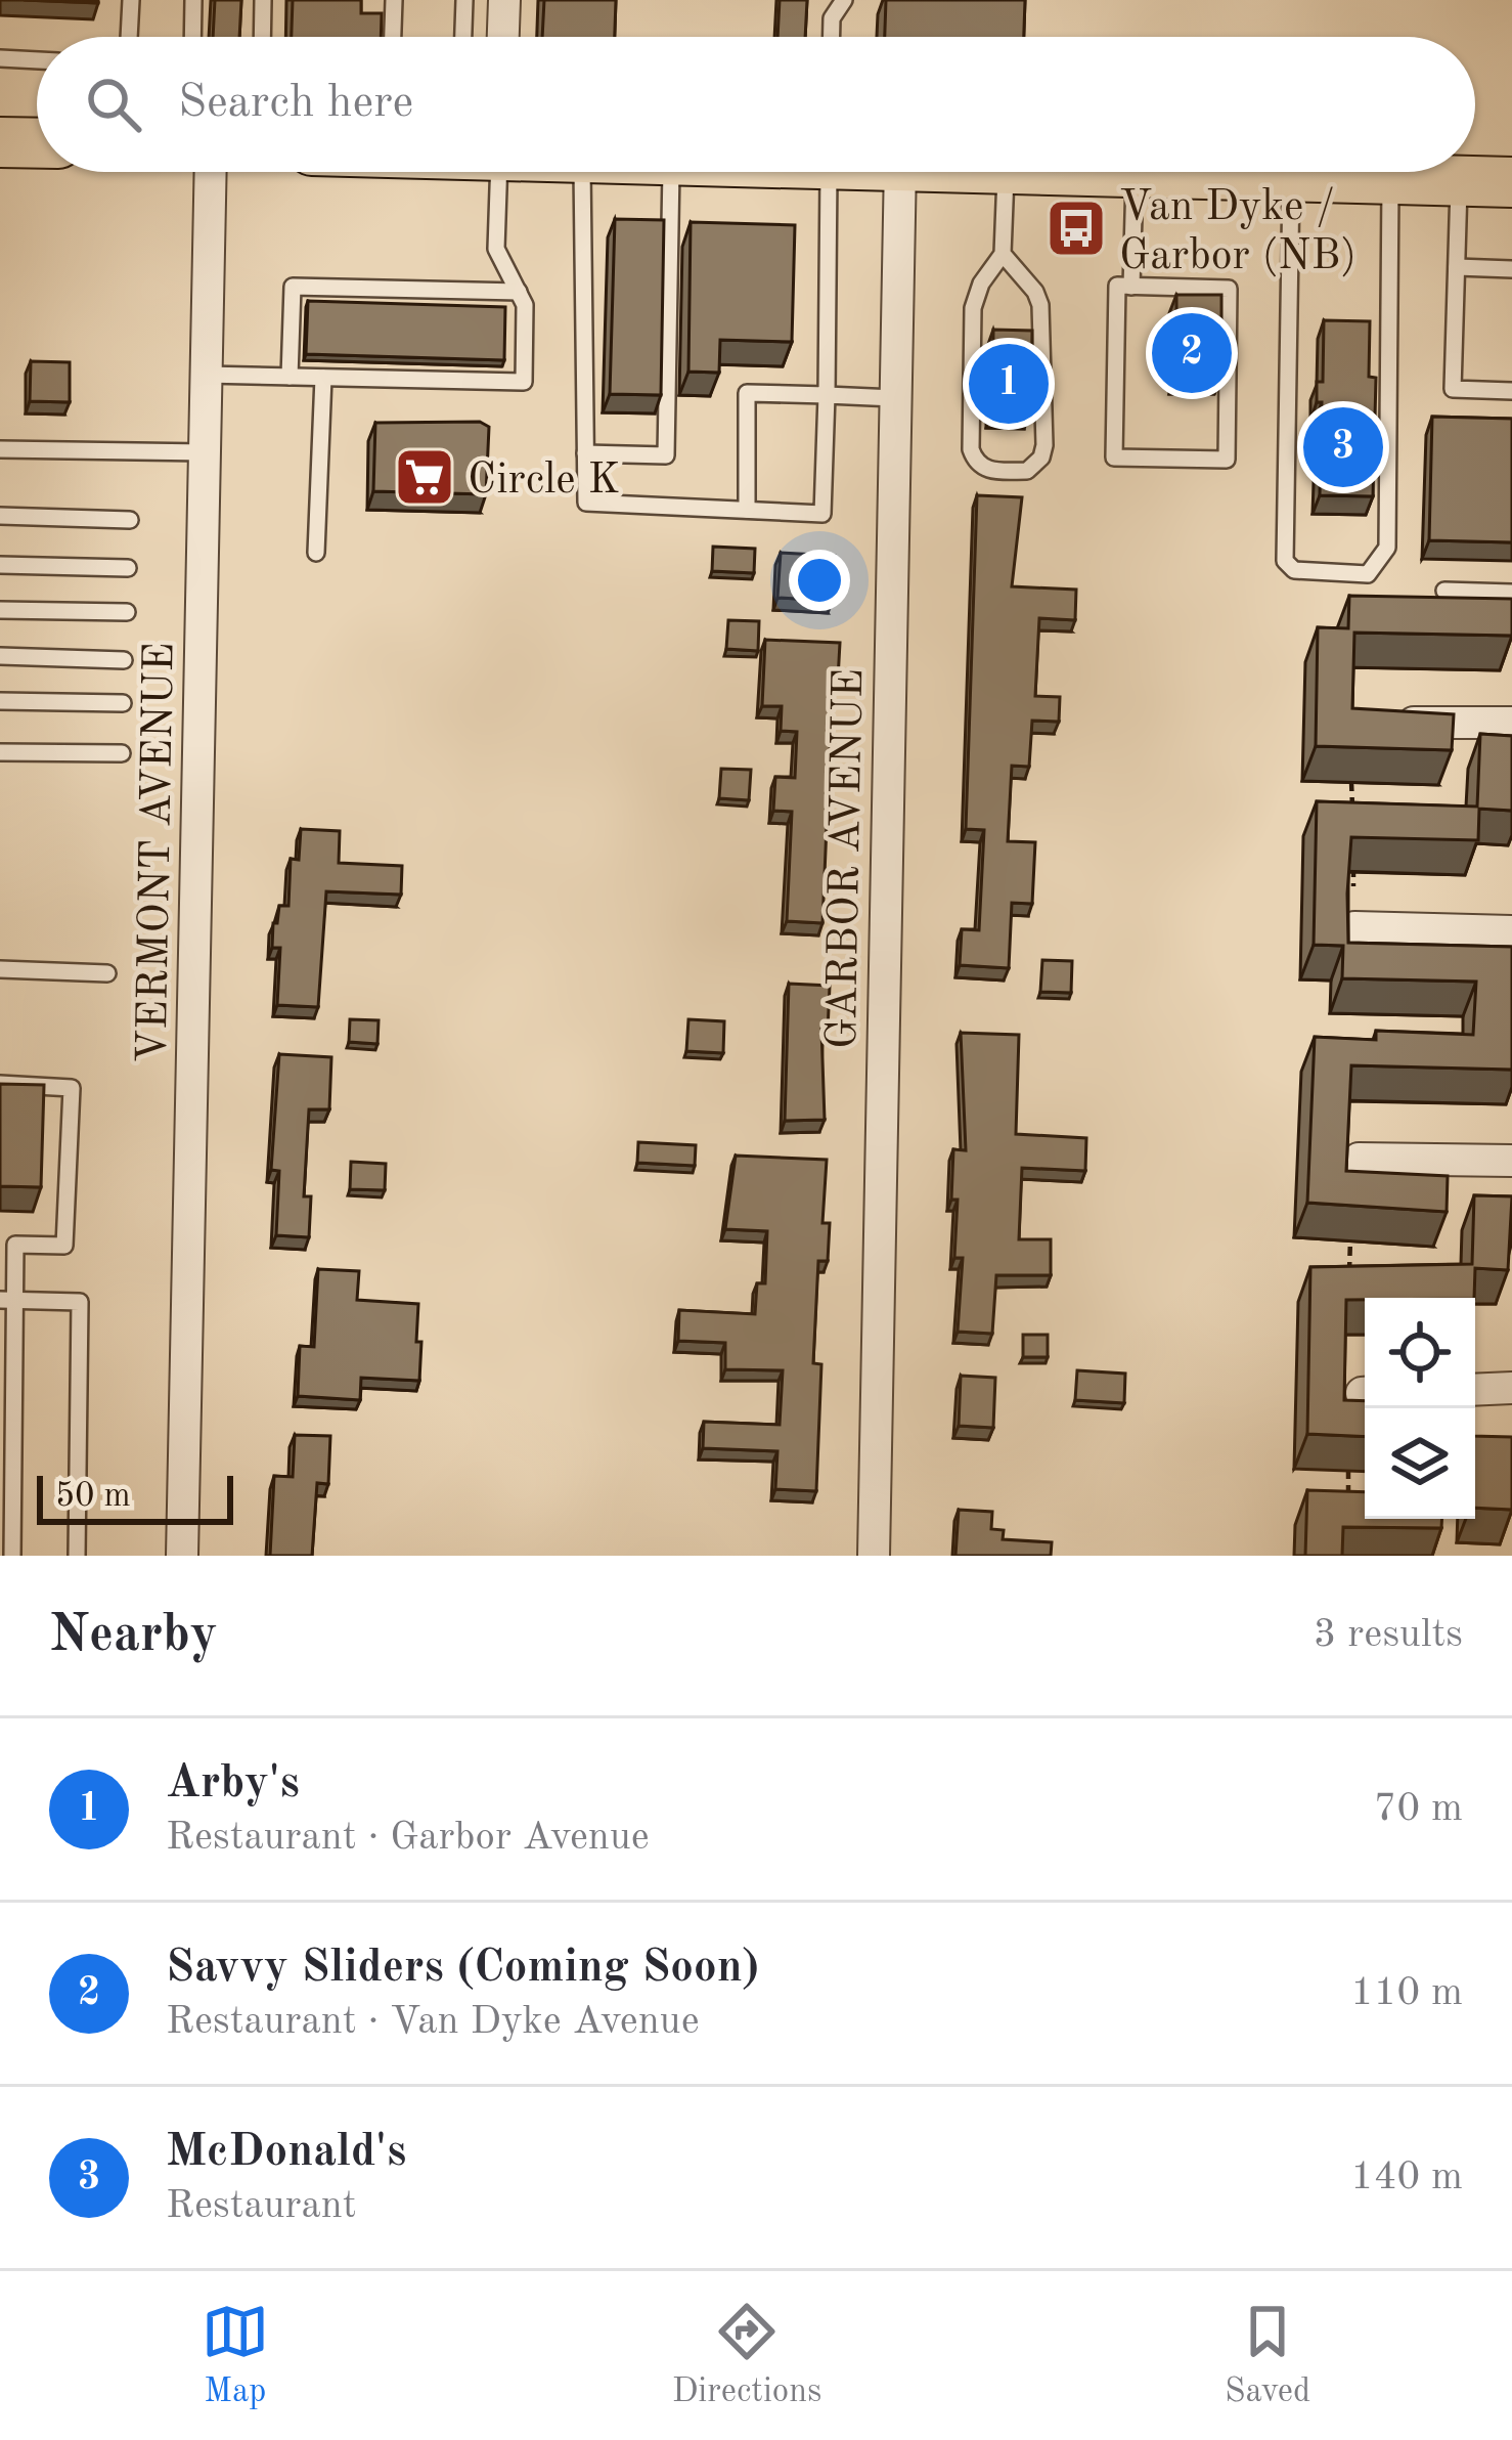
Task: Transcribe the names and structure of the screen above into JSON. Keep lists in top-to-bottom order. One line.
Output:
{"streets":{"street":["VERMONT AVENUE","GARBOR AVENUE"]},"places":{"bus stop":["Van Dyke / Garbor (NB)"],"supermarket":["Circle K"]},"scale_bar":"50 m","page":{"search":"Search here","pins":["2","1","3"],"scale":"50 m","heading":["Nearby","3 results"],"list":[{"mark":"1","name":"Arby's","note":"Restaurant · Garbor Avenue","value":"70 m"},{"mark":"2","name":"Savvy Sliders (Coming Soon)","note":"Restaurant · Van Dyke Avenue","value":"110 m"},{"mark":"3","name":"McDonald's","note":"Restaurant","value":"140 m"}],"nav":["Map","Directions","Saved"]}}
